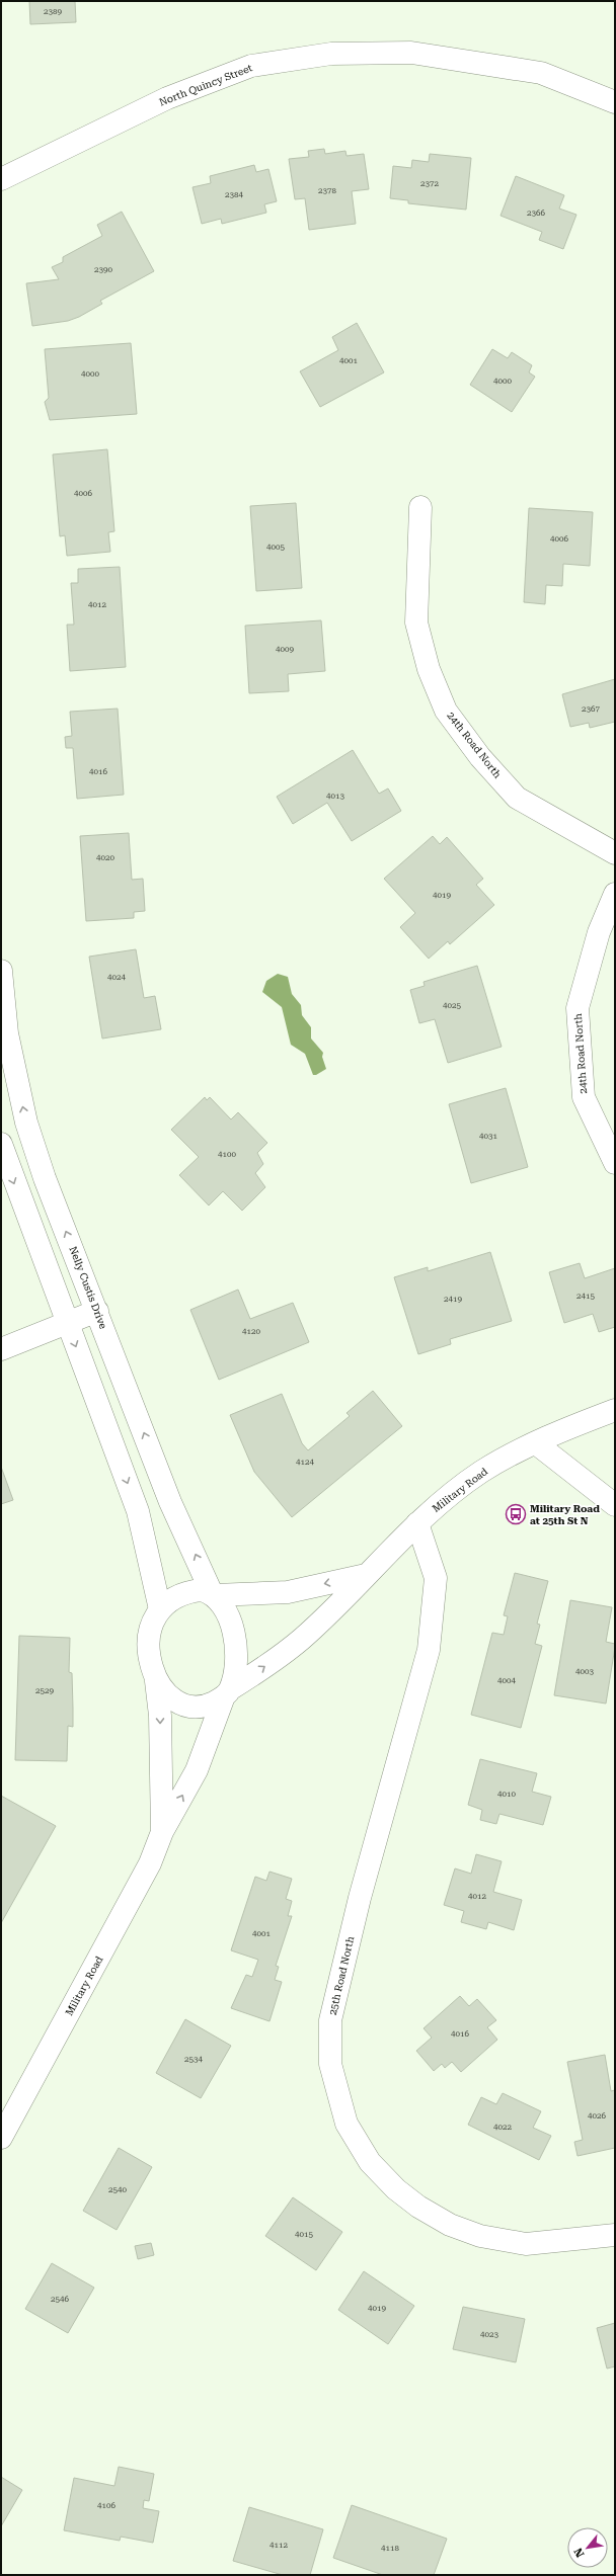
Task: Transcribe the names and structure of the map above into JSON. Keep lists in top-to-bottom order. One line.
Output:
{"streets":{"street":["North Quincy Street","24th Road North","Nelly Custis Drive","Military Road","25th Road North"]},"crossings":[["Nelly Custis Drive","Military Road"],["Military Road","25th Road North"]],"places":{"bus stop":["Military Road at 25th St N"]},"house_numbers":["2389","2372","2378","2384","2366","2390","4001","4000","4000","4006","4006","4005","4012","4009","2367","4016","4013","4020","4019","4024","4025","4031","4100","2415","2419","4120","4124","4003","4004","2529","4010","4012","4001","4016","2534","4026","4022","2540","4015","2546","4019","4023","4106","4112","4118"],"north":"bottom left"}
